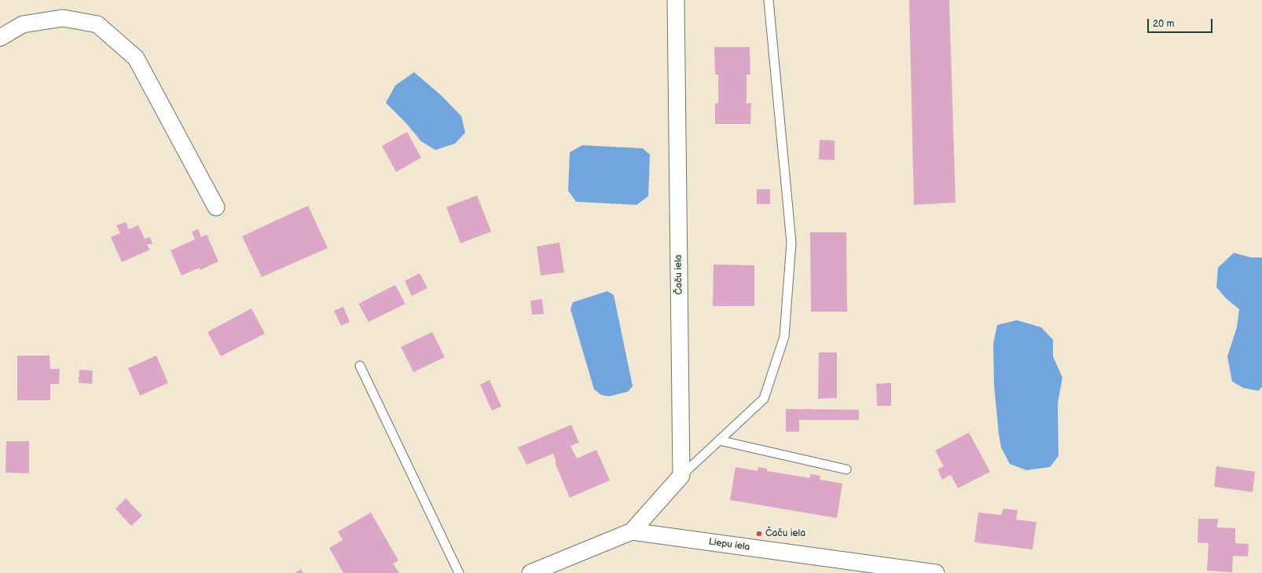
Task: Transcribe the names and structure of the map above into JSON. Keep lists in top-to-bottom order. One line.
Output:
{"streets":{"street":["Čaču iela","Liepu iela"]},"places":["Čaču iela"],"scale_bar":"20 m"}
